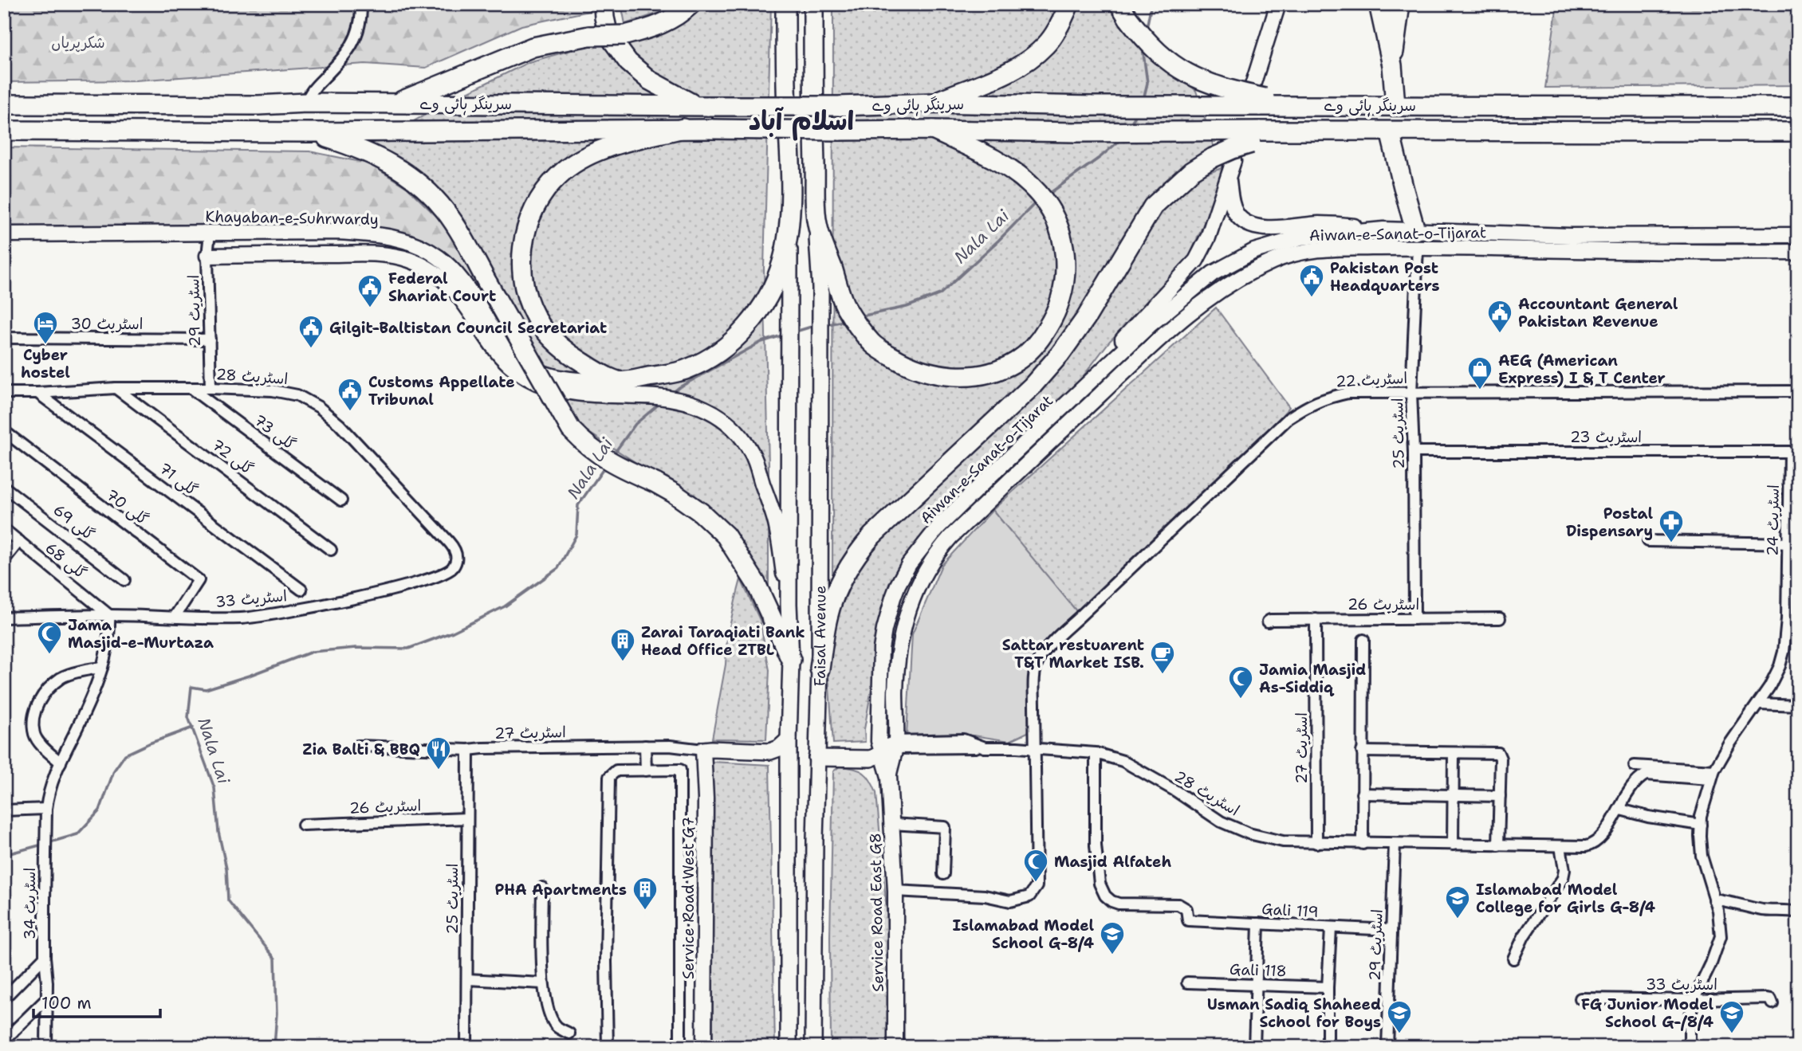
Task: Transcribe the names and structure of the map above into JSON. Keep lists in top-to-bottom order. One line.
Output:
{"streets":{"highway":["سرینگر ہائی وے"],"main road":["Khayaban-e-Suhrwardy","Aiwan-e-Sanat-o-Tijarat","Faisal Avenue","Service Road West G7","Service Road East G8"],"street":["اسٹریٹ 29","اسٹریٹ 30","اسٹریٹ 28","اسٹریٹ 22","گلی 73","اسٹریٹ 25","اسٹریٹ 23","گلی 72","گلی 71","گلی 70","اسٹریٹ 24","گلی 69","گلی 68","اسٹریٹ 33","اسٹریٹ 26","اسٹریٹ 27","اسٹریٹ 34","Gali 119","Gali 118"]},"crossings":[["Khayaban-e-Suhrwardy","اسٹریٹ 29"],["Khayaban-e-Suhrwardy","Faisal Avenue"],["Aiwan-e-Sanat-o-Tijarat","اسٹریٹ 28"],["Aiwan-e-Sanat-o-Tijarat","اسٹریٹ 25"],["Aiwan-e-Sanat-o-Tijarat","Service Road East G8"],["اسٹریٹ 29","اسٹریٹ 30"],["اسٹریٹ 29","اسٹریٹ 28"],["اسٹریٹ 29","Gali 119"],["اسٹریٹ 28","اسٹریٹ 22"],["اسٹریٹ 28","گلی 73"],["اسٹریٹ 28","گلی 72"],["اسٹریٹ 28","گلی 71"],["اسٹریٹ 28","اسٹریٹ 33"],["اسٹریٹ 28","اسٹریٹ 27"],["اسٹریٹ 28","Gali 119"],["اسٹریٹ 22","اسٹریٹ 25"],["اسٹریٹ 22","Service Road East G8"],["اسٹریٹ 25","اسٹریٹ 23"],["اسٹریٹ 25","اسٹریٹ 26"],["اسٹریٹ 25","اسٹریٹ 27"],["اسٹریٹ 23","اسٹریٹ 24"],["گلی 70","اسٹریٹ 33"],["اسٹریٹ 24","اسٹریٹ 33"],["گلی 68","اسٹریٹ 33"],["گلی 68","اسٹریٹ 34"],["اسٹریٹ 33","اسٹریٹ 34"],["اسٹریٹ 26","اسٹریٹ 27"],["اسٹریٹ 27","Service Road West G7"]],"districts":["اسلام آباد"],"water":["Nala Lai"],"parks":["شکرپریاں"],"places":{"public building":["Pakistan Post Headquarters","Federal Shariat Court","Accountant General Pakistan Revenue","Gilgit-Baltistan Council Secretariat","Customs Appellate Tribunal"],"hotel":["Cyber hostel"],"shop":["AEG (American Express) I & T Center"],"pharmacy":["Postal Dispensary"],"mosque":["Jama Masjid-e-Murtaza","Jamia Masjid As-Siddiq","Masjid Alfateh"],"building":["Zarai Taraqiati Bank Head Office ZTBL","PHA Apartments"],"cafe":["Sattar restuarent T&T Market ISB."],"restaurant":["Zia Balti & BBQ"],"school or university":["Islamabad Model College for Girls G-8/4","Islamabad Model School G-8/4","Usman Sadiq Shaheed School for Boys","FG Junior Model School G-/8/4"]},"scale_bar":"100 m"}
